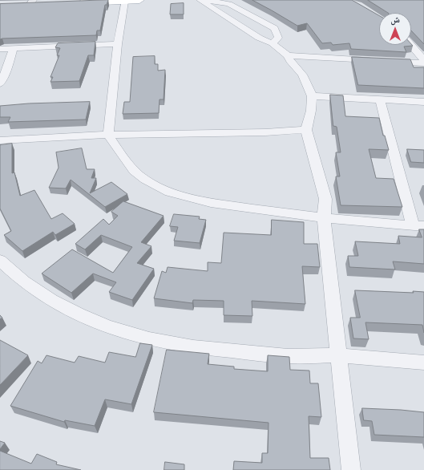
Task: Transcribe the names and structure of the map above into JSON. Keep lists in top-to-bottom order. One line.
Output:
{"north":"top"}
